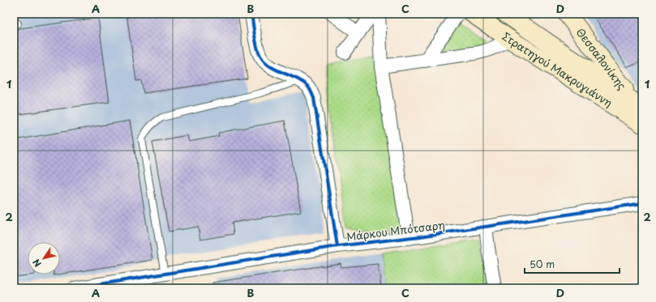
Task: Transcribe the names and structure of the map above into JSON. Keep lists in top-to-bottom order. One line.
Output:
{"streets":{"street":["Θεσσαλονίκης","Στρατηγού Μακρυγιάννη","Μάρκου Μπότσαρη"]},"crossings":[["Θεσσαλονίκης","Στρατηγού Μακρυγιάννη"]],"scale_bar":"50 m","north":"bottom left","grid":{"columns":["A","B","C","D"],"rows":["1","2"]}}
